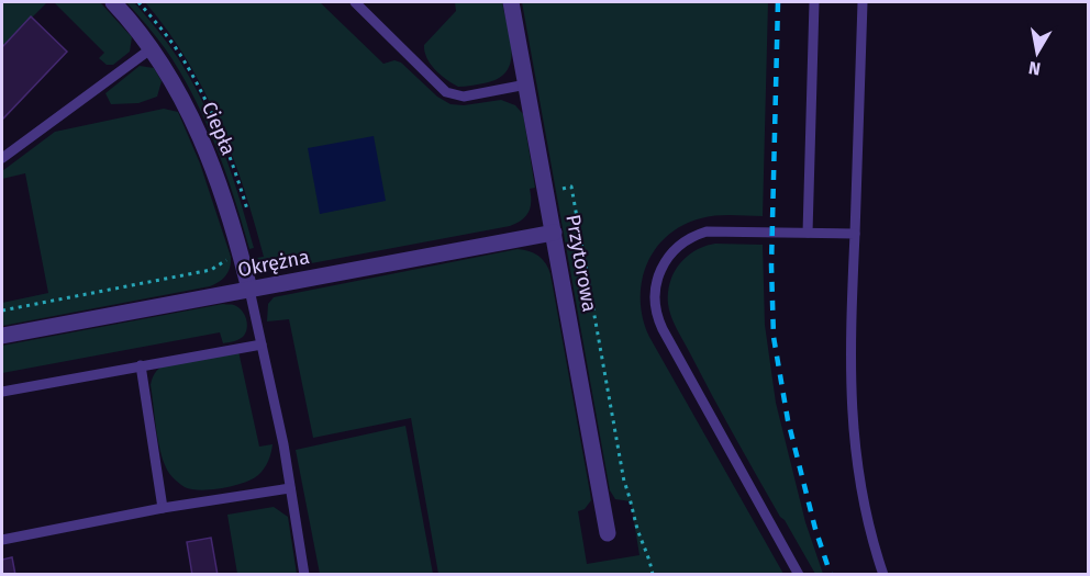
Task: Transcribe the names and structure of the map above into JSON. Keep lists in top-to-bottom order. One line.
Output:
{"streets":{"street":["Ciepła","Okrężna","Przytorowa"]},"crossings":[["Ciepła","Okrężna"],["Okrężna","Przytorowa"]],"north":"bottom"}
